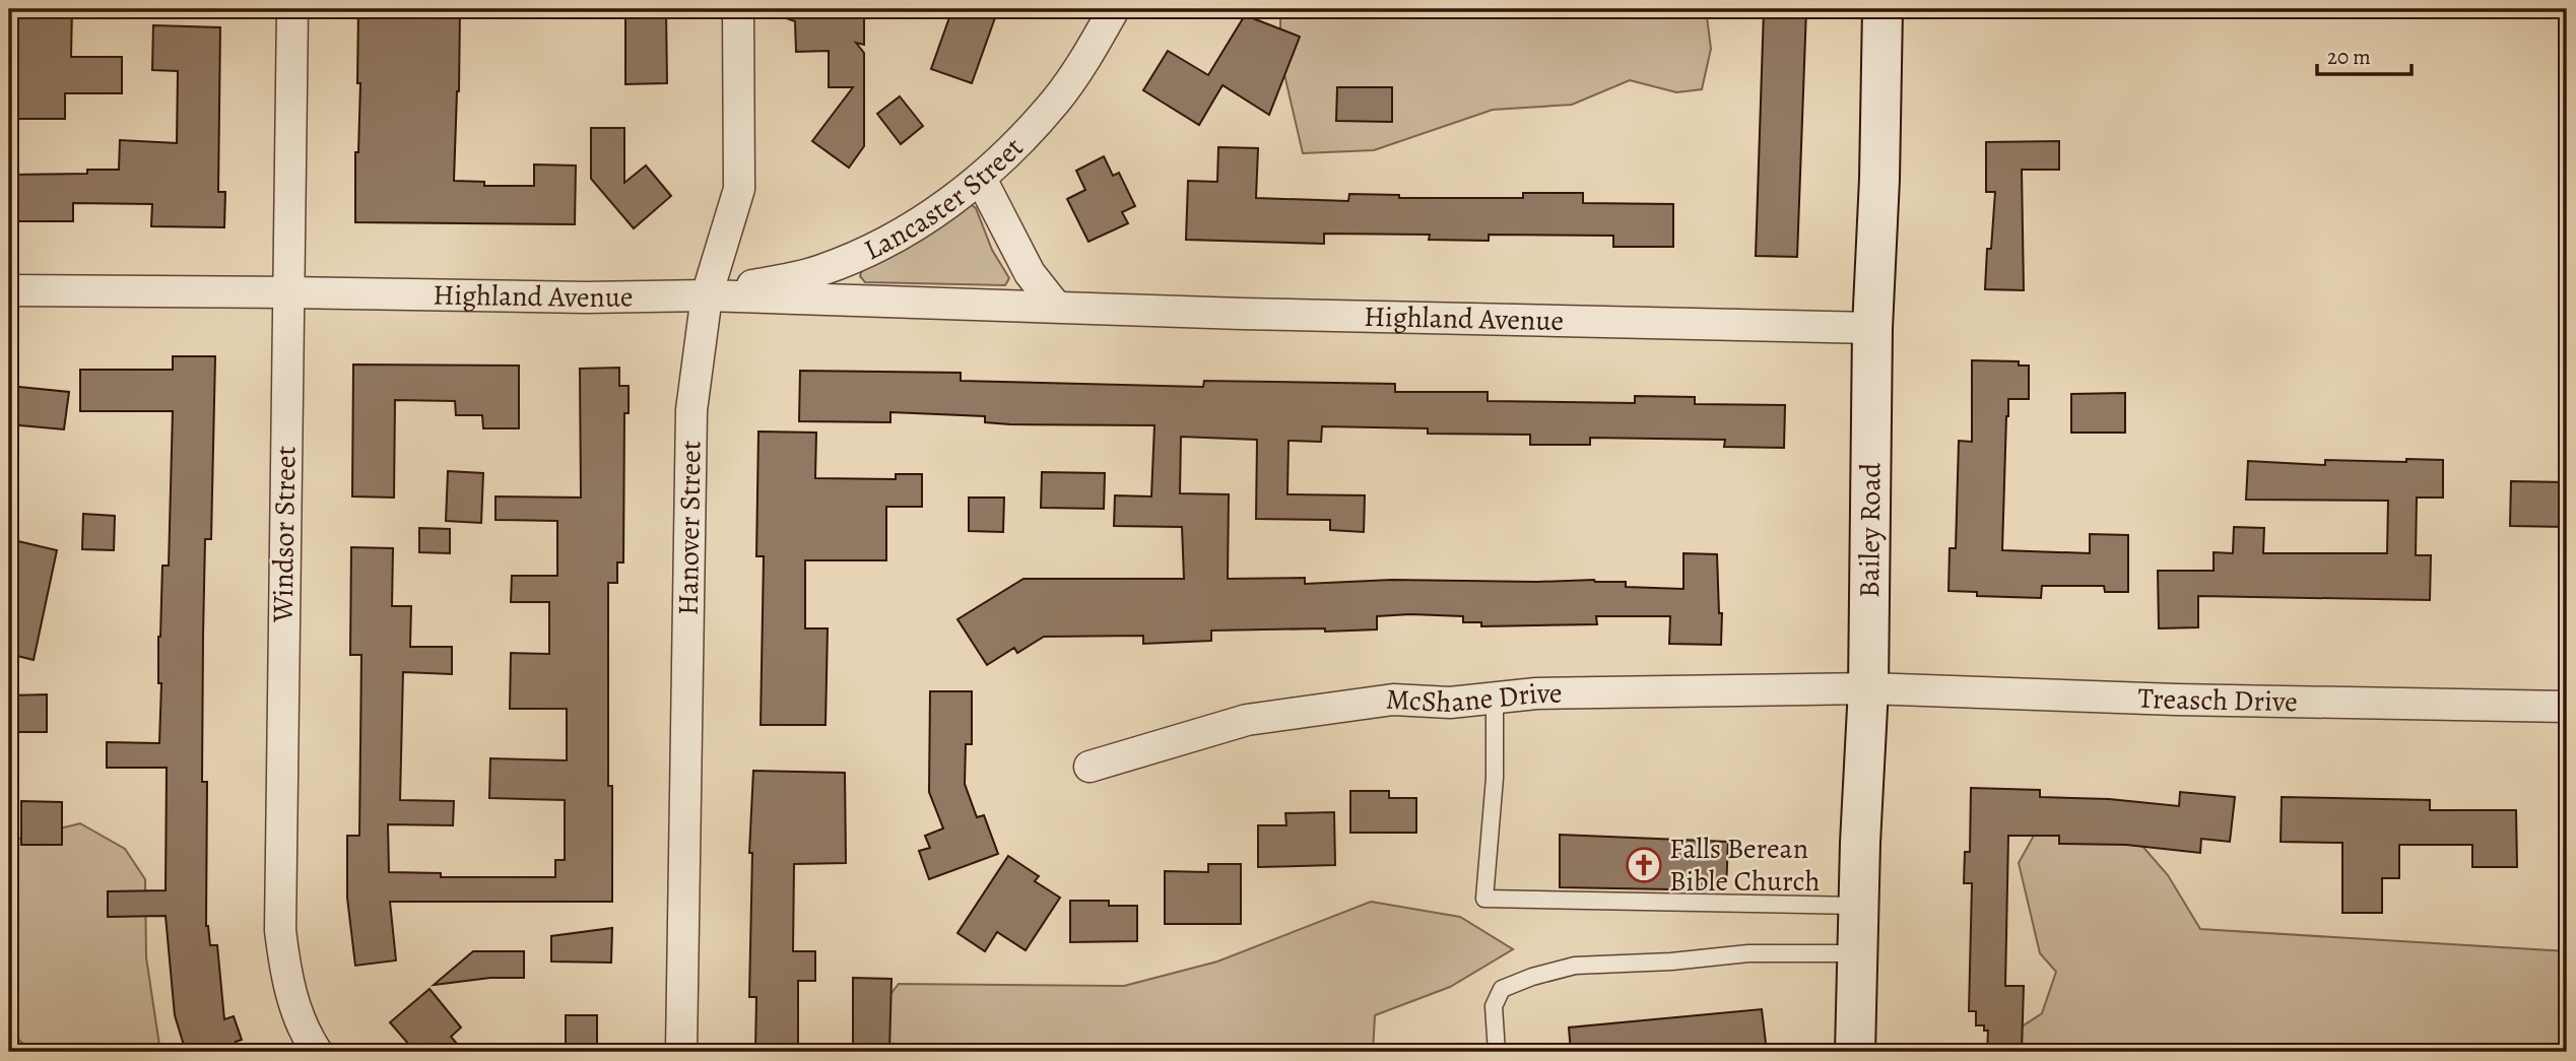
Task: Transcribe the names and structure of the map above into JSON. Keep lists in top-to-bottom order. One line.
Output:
{"streets":{"street":["Lancaster Street","Highland Avenue","Hanover Street","Bailey Road","Windsor Street","McShane Drive","Treasch Drive"]},"crossings":[["Lancaster Street","Highland Avenue"],["Lancaster Street","Hanover Street"],["Highland Avenue","Hanover Street"],["Highland Avenue","Bailey Road"],["Highland Avenue","Windsor Street"],["Bailey Road","McShane Drive"],["Bailey Road","Treasch Drive"],["McShane Drive","Treasch Drive"]],"places":{"church":["Falls Berean Bible Church"]},"scale_bar":"20 m"}
